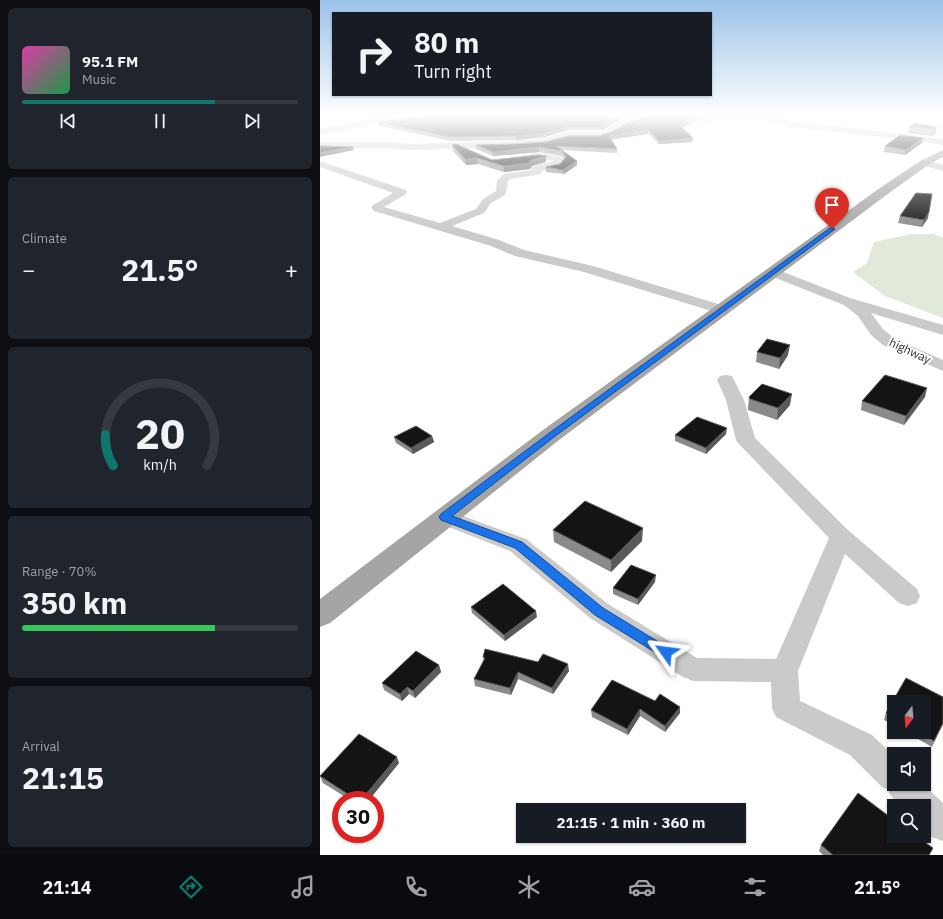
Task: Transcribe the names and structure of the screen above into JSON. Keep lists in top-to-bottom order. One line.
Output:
{"streets":{"street":["highway"]},"north":"bottom","page":{"turn":["80 m","Turn right"],"song":["95.1 FM","Music"],"tile":["Climate",["Range · 70%","350 km"],["Arrival","21:15"]],"heat":["−","21.5°","+"],"limit":"30","trip":"21:15 · 1 min · 360 m","tabs":["21:14","21.5°"],"gauge":["20","km/h"]}}
